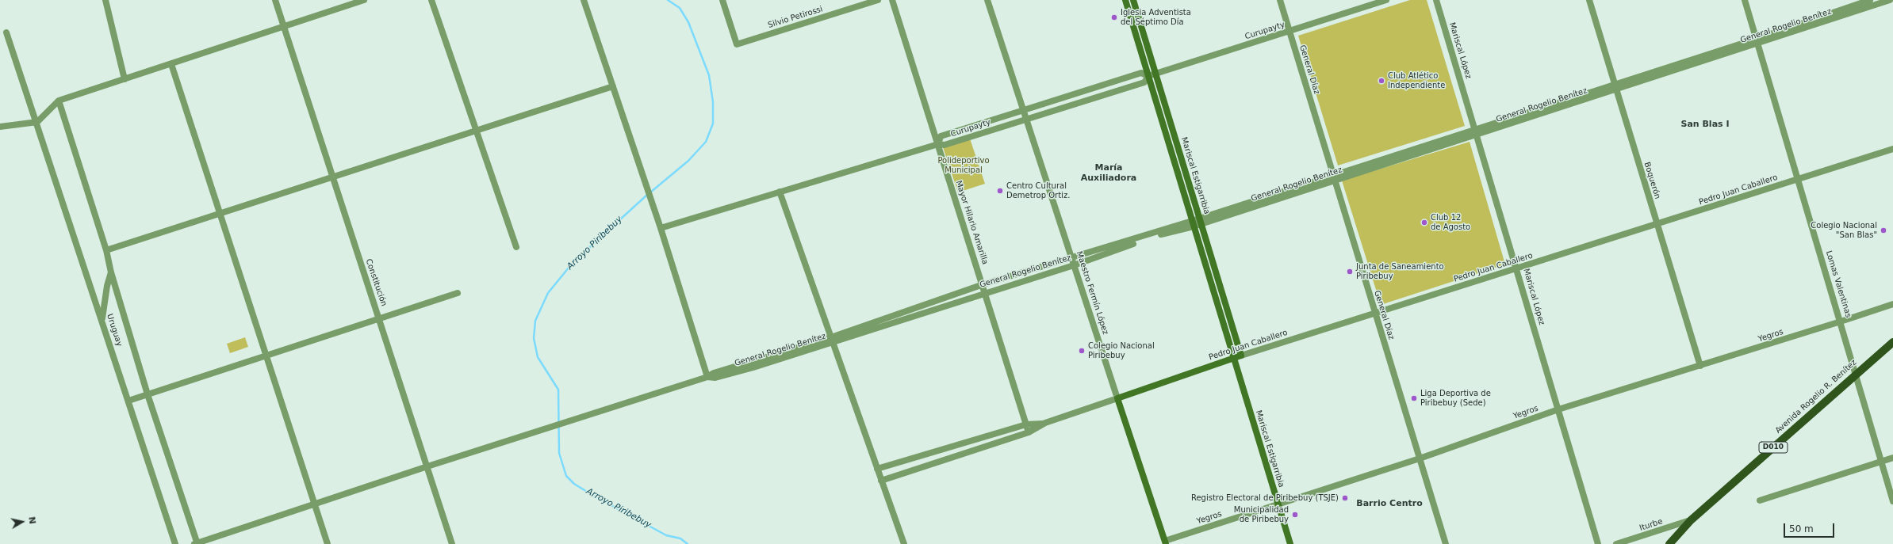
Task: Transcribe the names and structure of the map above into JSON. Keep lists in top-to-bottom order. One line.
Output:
{"streets":{"main road":["Avenida Rogelio R. Benítez","D010"],"street":["Silvio Petirossi","General Rogelio Benítez","Curupayty","Mariscal López","General Díaz","Mariscal Estigarribia","Boquerón","Pedro Juan Caballero","Mayor Hilario Amarilla","Constitución","Lomas Valentinas","Maestro Fermín López","Uruguay","Yegros","Iturbe"]},"crossings":[["General Rogelio Benítez","Mariscal López"],["General Rogelio Benítez","General Díaz"],["General Rogelio Benítez","Mariscal Estigarribia"],["General Rogelio Benítez","Boquerón"],["General Rogelio Benítez","Mayor Hilario Amarilla"],["General Rogelio Benítez","Constitución"],["General Rogelio Benítez","Lomas Valentinas"],["General Rogelio Benítez","Maestro Fermín López"],["Curupayty","General Díaz"],["Curupayty","Mariscal Estigarribia"],["Curupayty","Mayor Hilario Amarilla"],["Curupayty","Maestro Fermín López"],["Mariscal López","Pedro Juan Caballero"],["Mariscal López","Yegros"],["General Díaz","Pedro Juan Caballero"],["General Díaz","Yegros"],["Mariscal Estigarribia","Pedro Juan Caballero"],["Mariscal Estigarribia","Yegros"],["Boquerón","Pedro Juan Caballero"],["Boquerón","Yegros"],["Pedro Juan Caballero","Lomas Valentinas"],["Pedro Juan Caballero","Maestro Fermín López"],["Lomas Valentinas","Yegros"],["Lomas Valentinas","Avenida Rogelio R. Benítez"],["Maestro Fermín López","Yegros"],["Avenida Rogelio R. Benítez","Iturbe"]],"districts":["San Blas I","María Auxiliadora","Barrio Centro"],"water":["Arroyo Piribebuy"],"parks":["Polideportivo Municipal"],"places":["Iglesia Adventista del Séptimo Día","Club Atlético Independiente","Centro Cultural Demetrop Ortiz.","Club 12 de Agosto","Colegio Nacional \"San Blas\"","Junta de Saneamiento Piribebuy","Colegio Nacional Piribebuy","Liga Deportiva de Piribebuy (Sede)","Registro Electoral de Piribebuy (TSJE)","Municipalidad de Piribebuy"],"scale_bar":"50 m","north":"right"}
